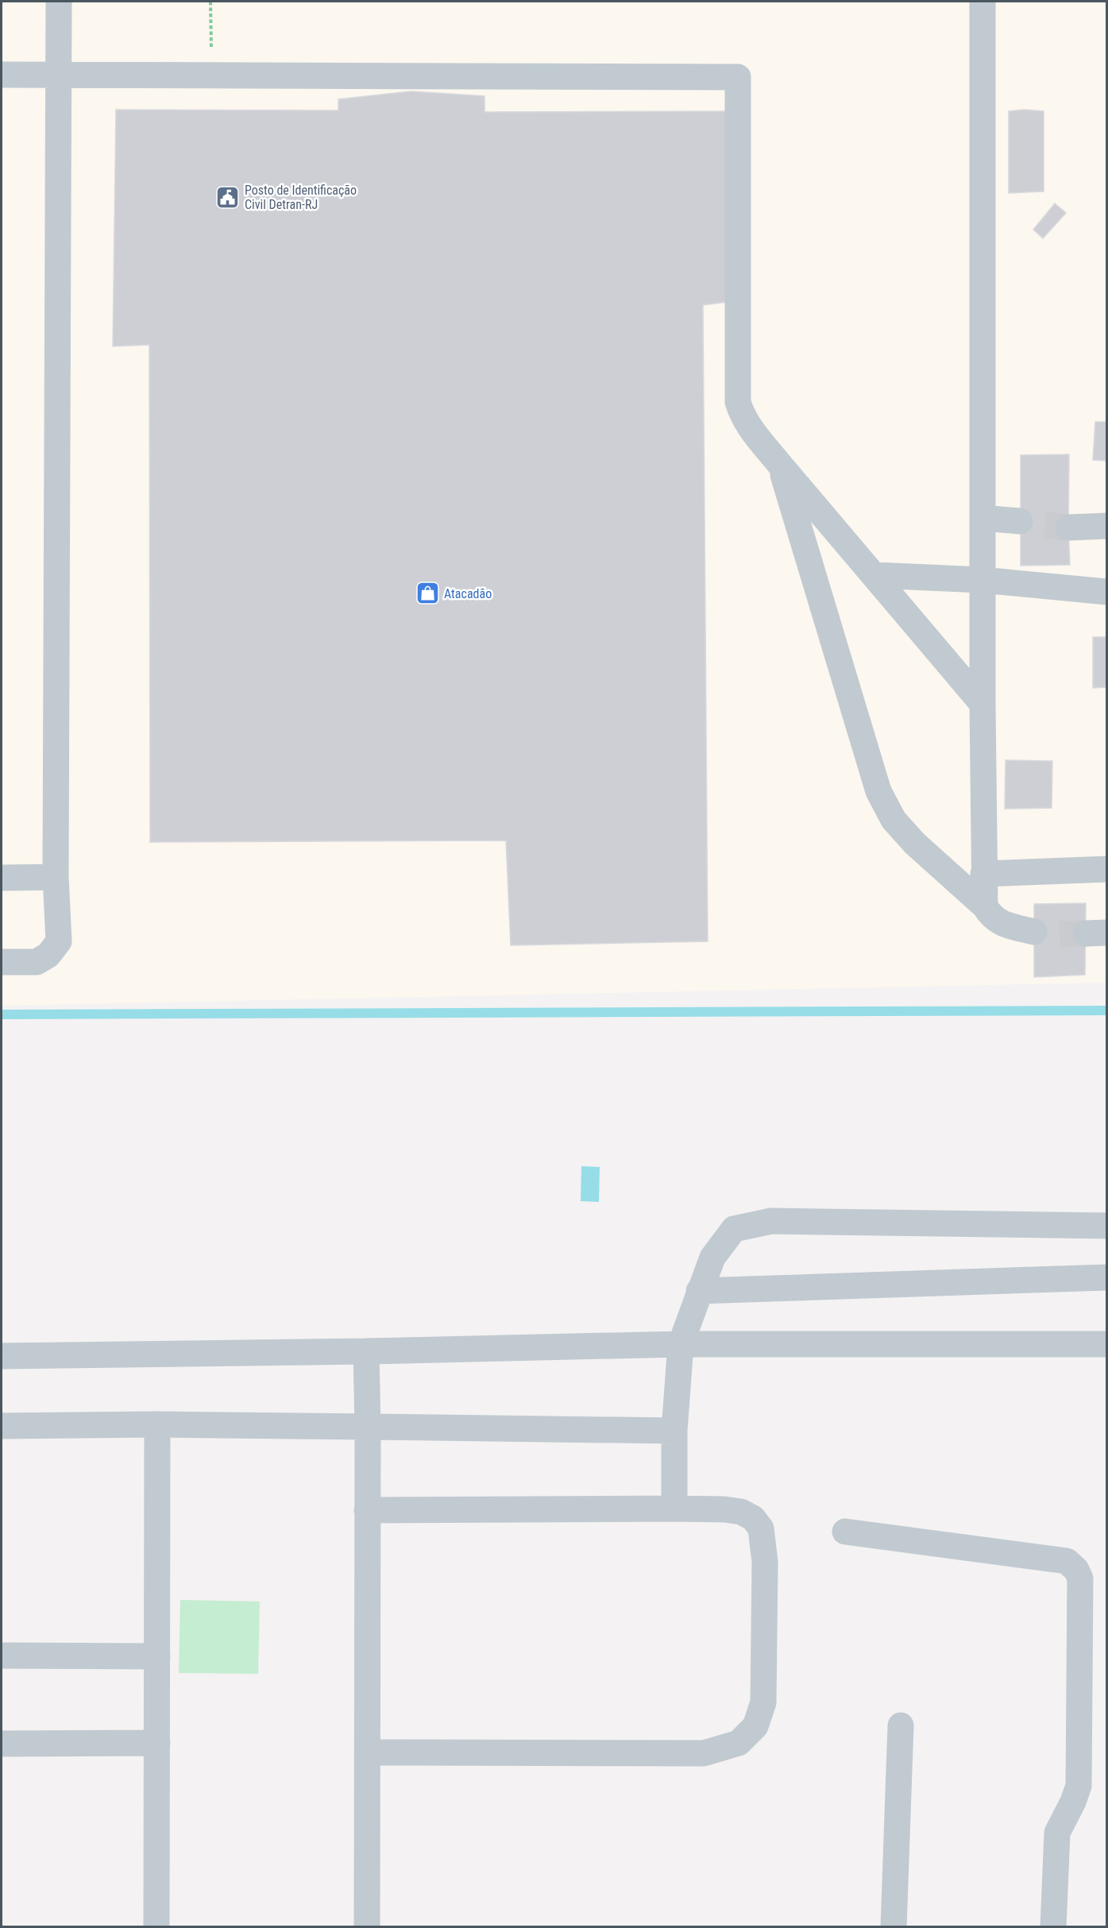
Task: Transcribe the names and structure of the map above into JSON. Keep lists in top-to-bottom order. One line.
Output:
{"places":{"public building":["Posto de Identificação Civil Detran-RJ"],"shop":["Atacadão"]}}
